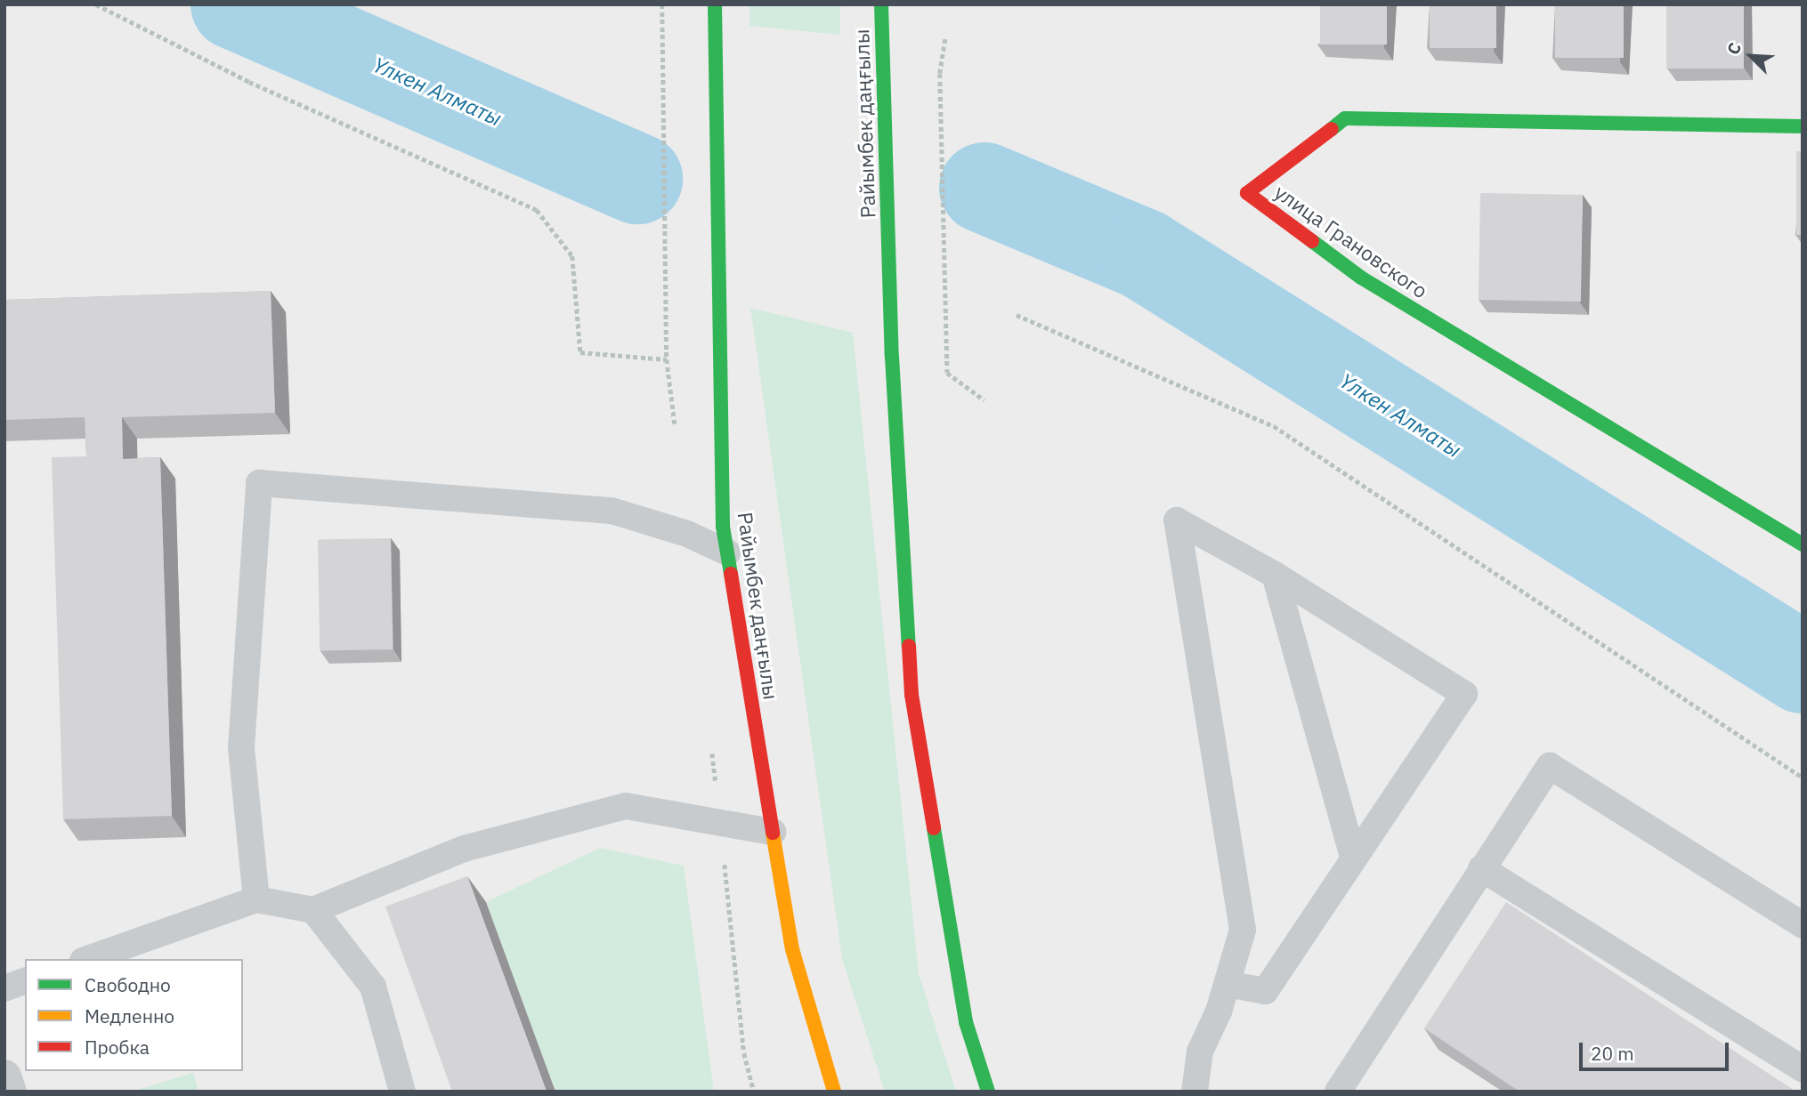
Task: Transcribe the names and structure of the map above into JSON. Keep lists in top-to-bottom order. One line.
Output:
{"streets":{"main road":["Райымбек даңғылы","улица Грановского"]},"water":["Үлкен Алматы"],"legend":["Свободно","Медленно","Пробка"],"scale_bar":"20 m","north":"top left"}
